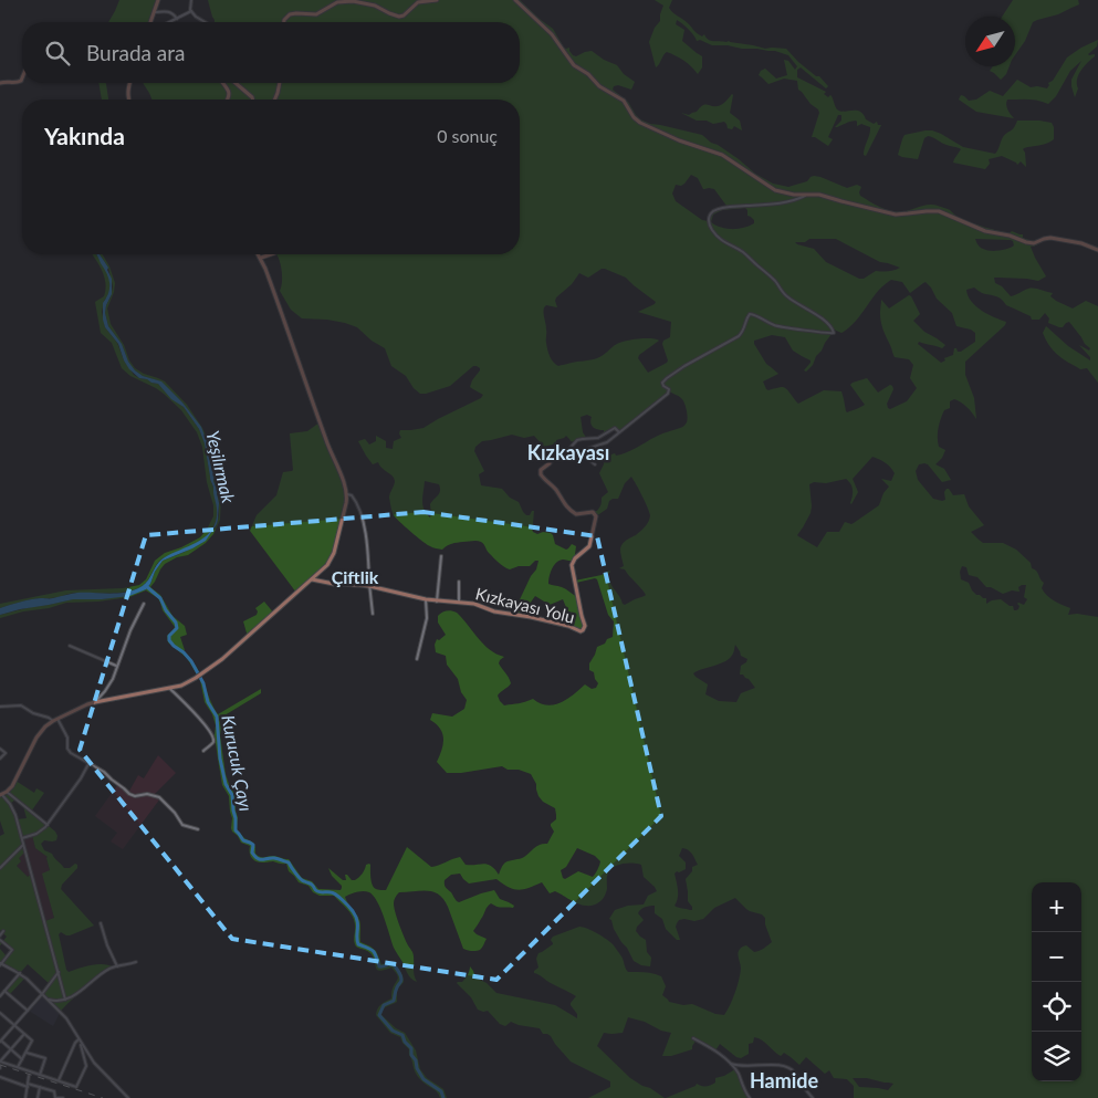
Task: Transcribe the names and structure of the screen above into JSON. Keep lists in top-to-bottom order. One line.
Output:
{"streets":{"street":["Kızkayası Yolu"]},"districts":["Kızkayası","Çiftlik","Hamide"],"water":["Yeşilırmak","Kurucuk Çayı"],"north":"bottom left","page":{"search":"Burada ara","heading":["Yakında","0 sonuç"],"map_buttons":["+","−"]}}
